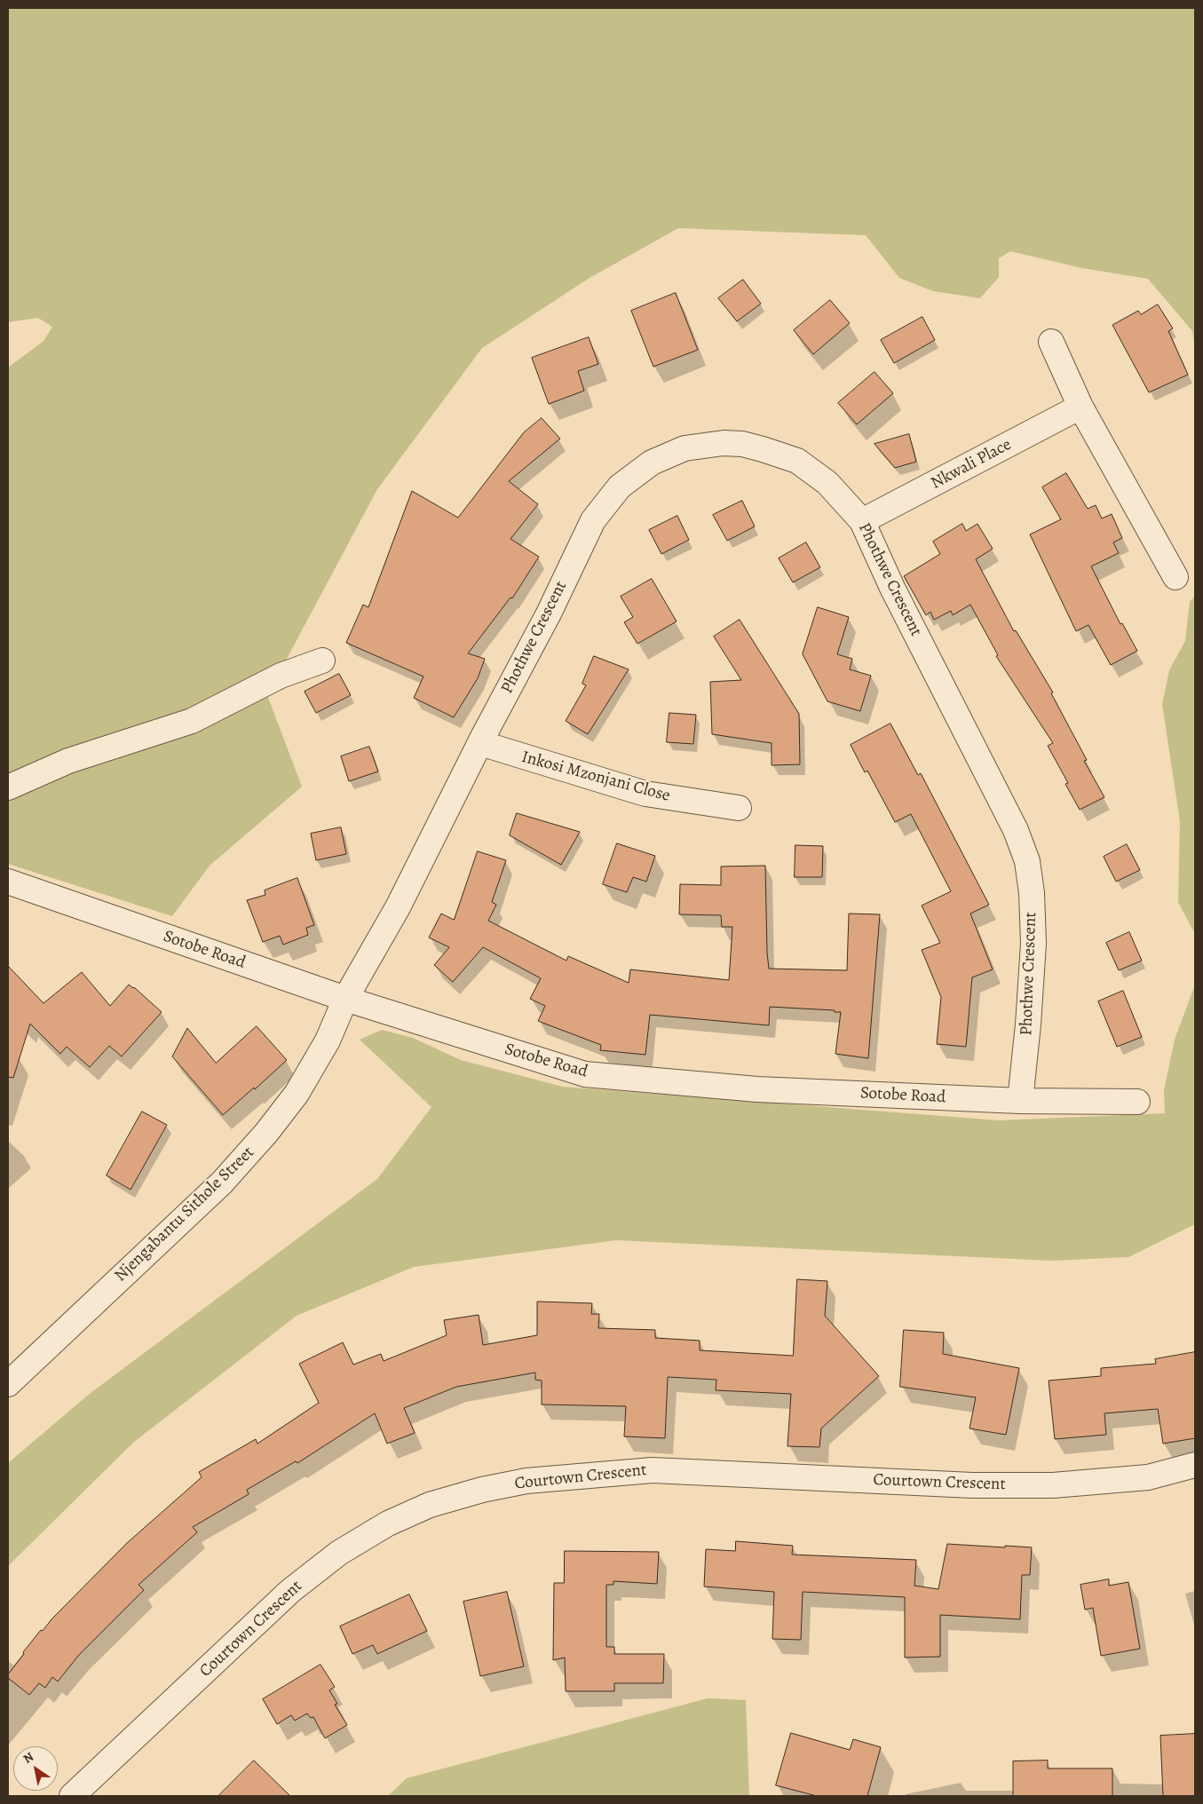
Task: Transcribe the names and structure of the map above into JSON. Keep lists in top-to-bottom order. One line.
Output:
{"streets":{"street":["Nkwali Place","Phothwe Crescent","Inkosi Mzonjani Close","Sotobe Road","Njengabantu Sithole Street","Courtown Crescent"]},"crossings":[["Nkwali Place","Phothwe Crescent"],["Phothwe Crescent","Inkosi Mzonjani Close"],["Phothwe Crescent","Sotobe Road"],["Phothwe Crescent","Njengabantu Sithole Street"],["Sotobe Road","Njengabantu Sithole Street"]],"north":"top left"}
